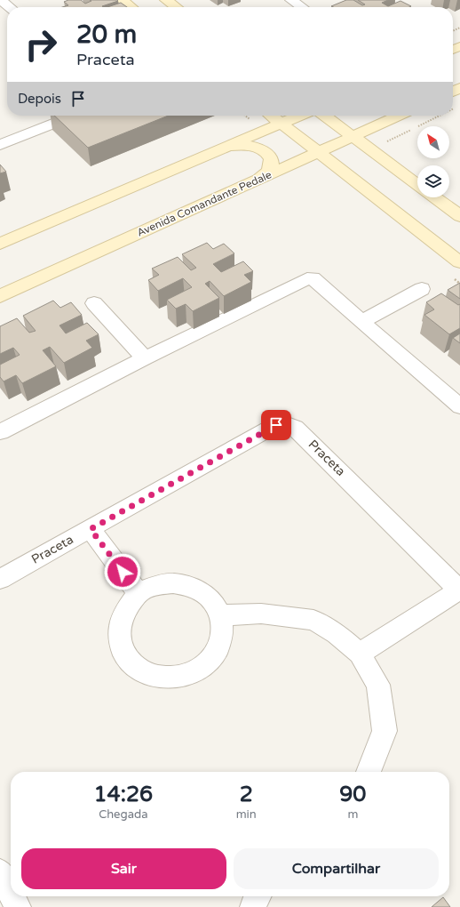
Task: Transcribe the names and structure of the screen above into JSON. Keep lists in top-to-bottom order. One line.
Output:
{"streets":{"street":["Avenida Comandante Pedale","Praceta"]},"north":"top left","page":{"turn":["20 m","Praceta"],"then":"Depois","eta":["14:26","Chegada","2","min","90","m"],"buttons":["Sair","Compartilhar"]}}
